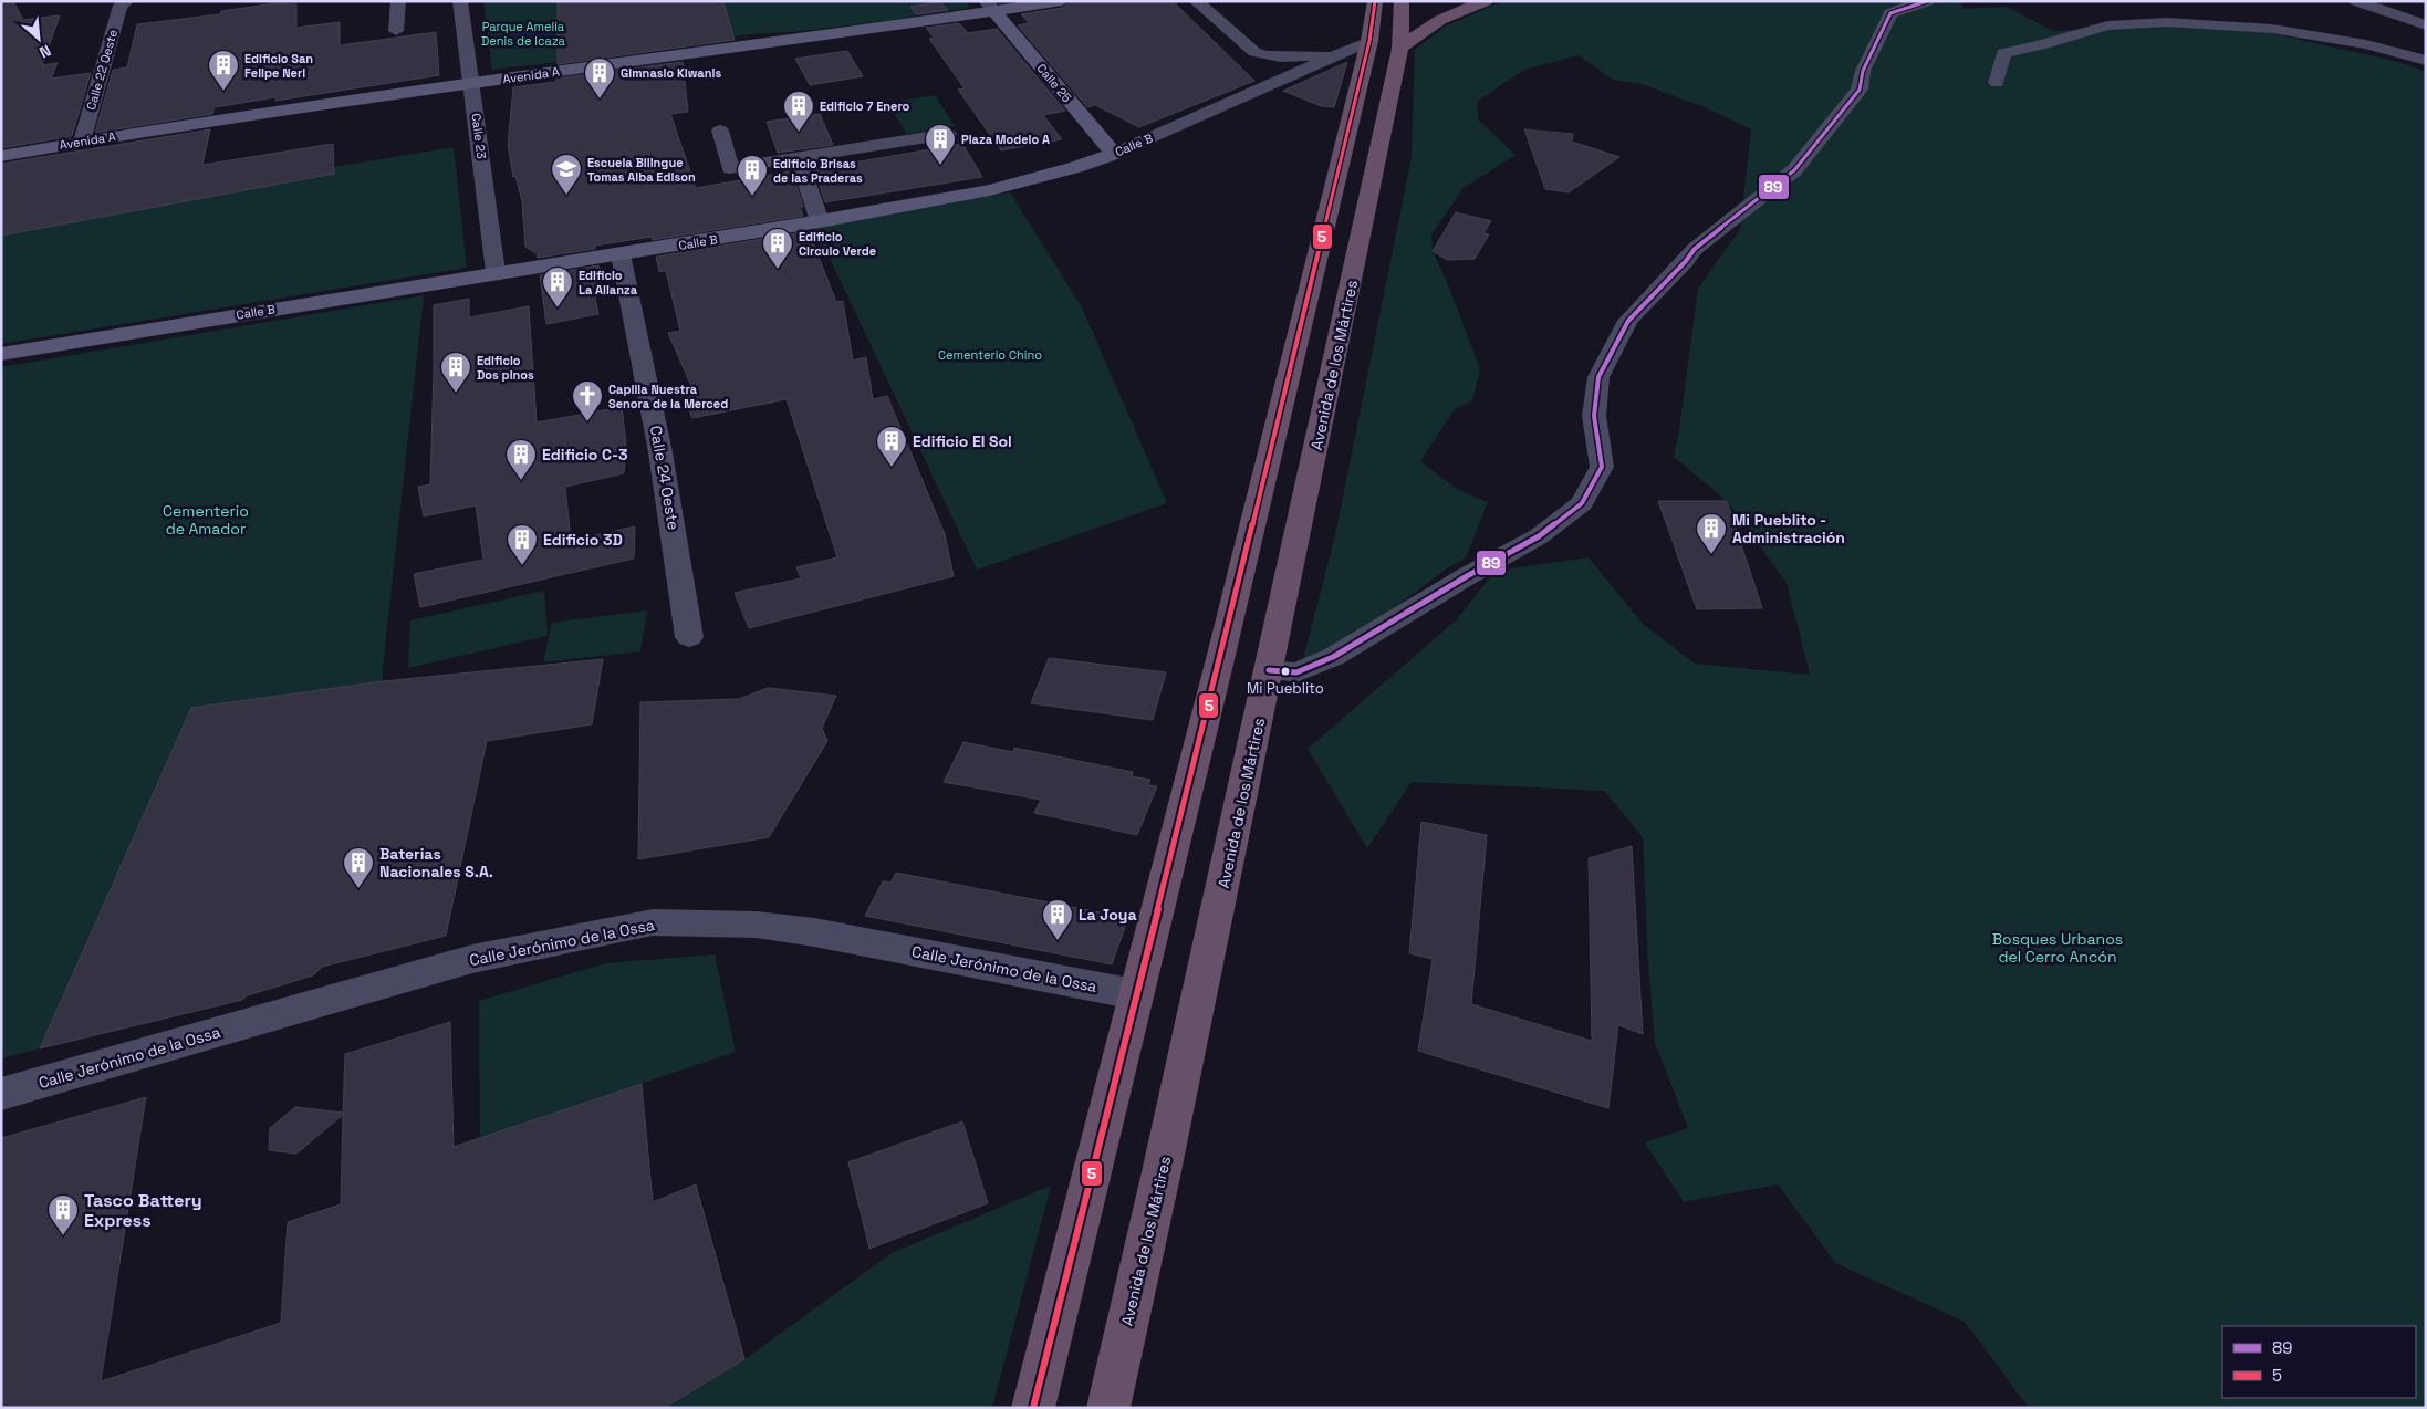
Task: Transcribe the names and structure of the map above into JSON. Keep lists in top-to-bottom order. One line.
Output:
{"streets":{"highway":["Avenida de los Mártires"],"street":["Calle 22 Oeste","Avenida A","Calle 25","Calle 23","Calle B","Calle 24 Oeste","Calle Jerónimo de la Ossa"]},"crossings":[["Calle 22 Oeste","Avenida A"],["Avenida A","Calle 25"],["Avenida A","Calle 23"],["Calle 25","Calle B"],["Calle 23","Calle B"],["Calle B","Calle 24 Oeste"]],"parks":["Parque Amelia Denis de Icaza","Cementerio Chino","Cementerio de Amador","Bosques Urbanos del Cerro Ancón"],"places":{"building":["Edificio San Felipe Neri","Gimnasio Kiwanis","Edificio 7 Enero","Plaza Modelo A","Edificio Brisas de las Praderas","Edificio Circulo Verde","Edificio La Alianza","Edificio Dos pinos","Edificio El Sol","Edificio C-3","Mi Pueblito - Administración","Edificio 3D","Baterias Nacionales S.A.","La Joya","Tasco Battery Express"],"school or university":["Escuela Bilingue Tomas Alba Edison"],"church":["Capilla Nuestra Senora de la Merced"],"other":["Mi Pueblito"]},"lines":["transit line 89","transit line 5"],"legend":["89","5"],"north":"bottom right"}
